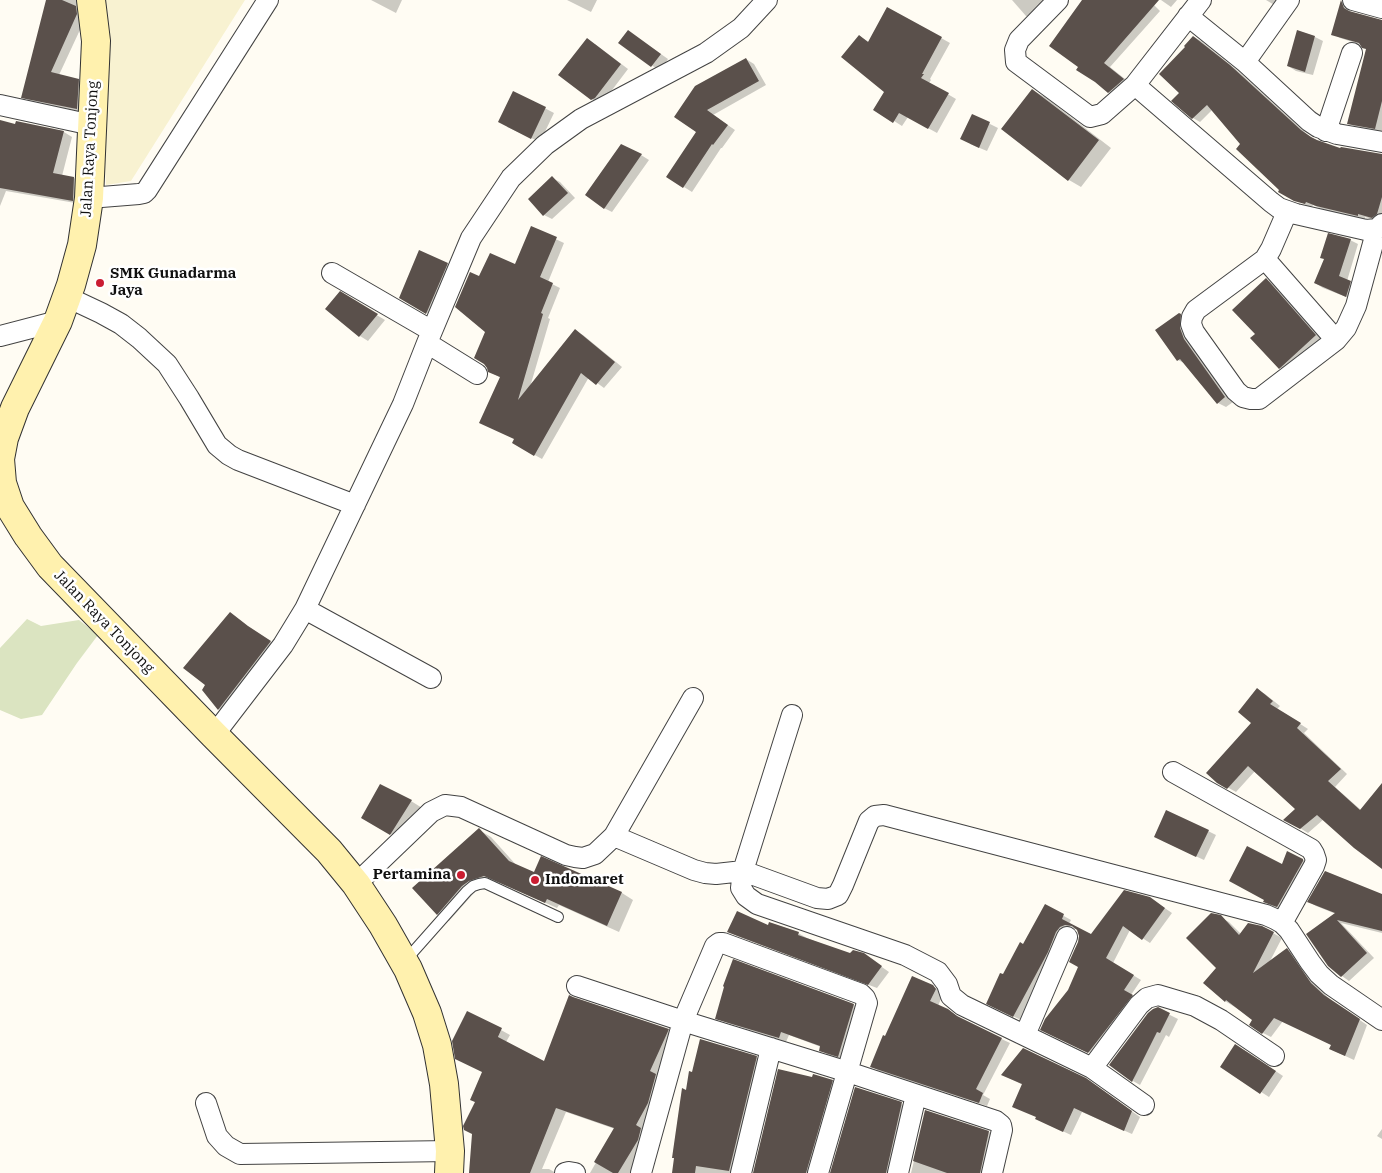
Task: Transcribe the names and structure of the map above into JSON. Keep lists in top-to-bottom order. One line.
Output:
{"streets":{"main road":["Jalan Raya Tonjong"]},"places":["SMK Gunadarma Jaya","Pertamina","Indomaret"]}
